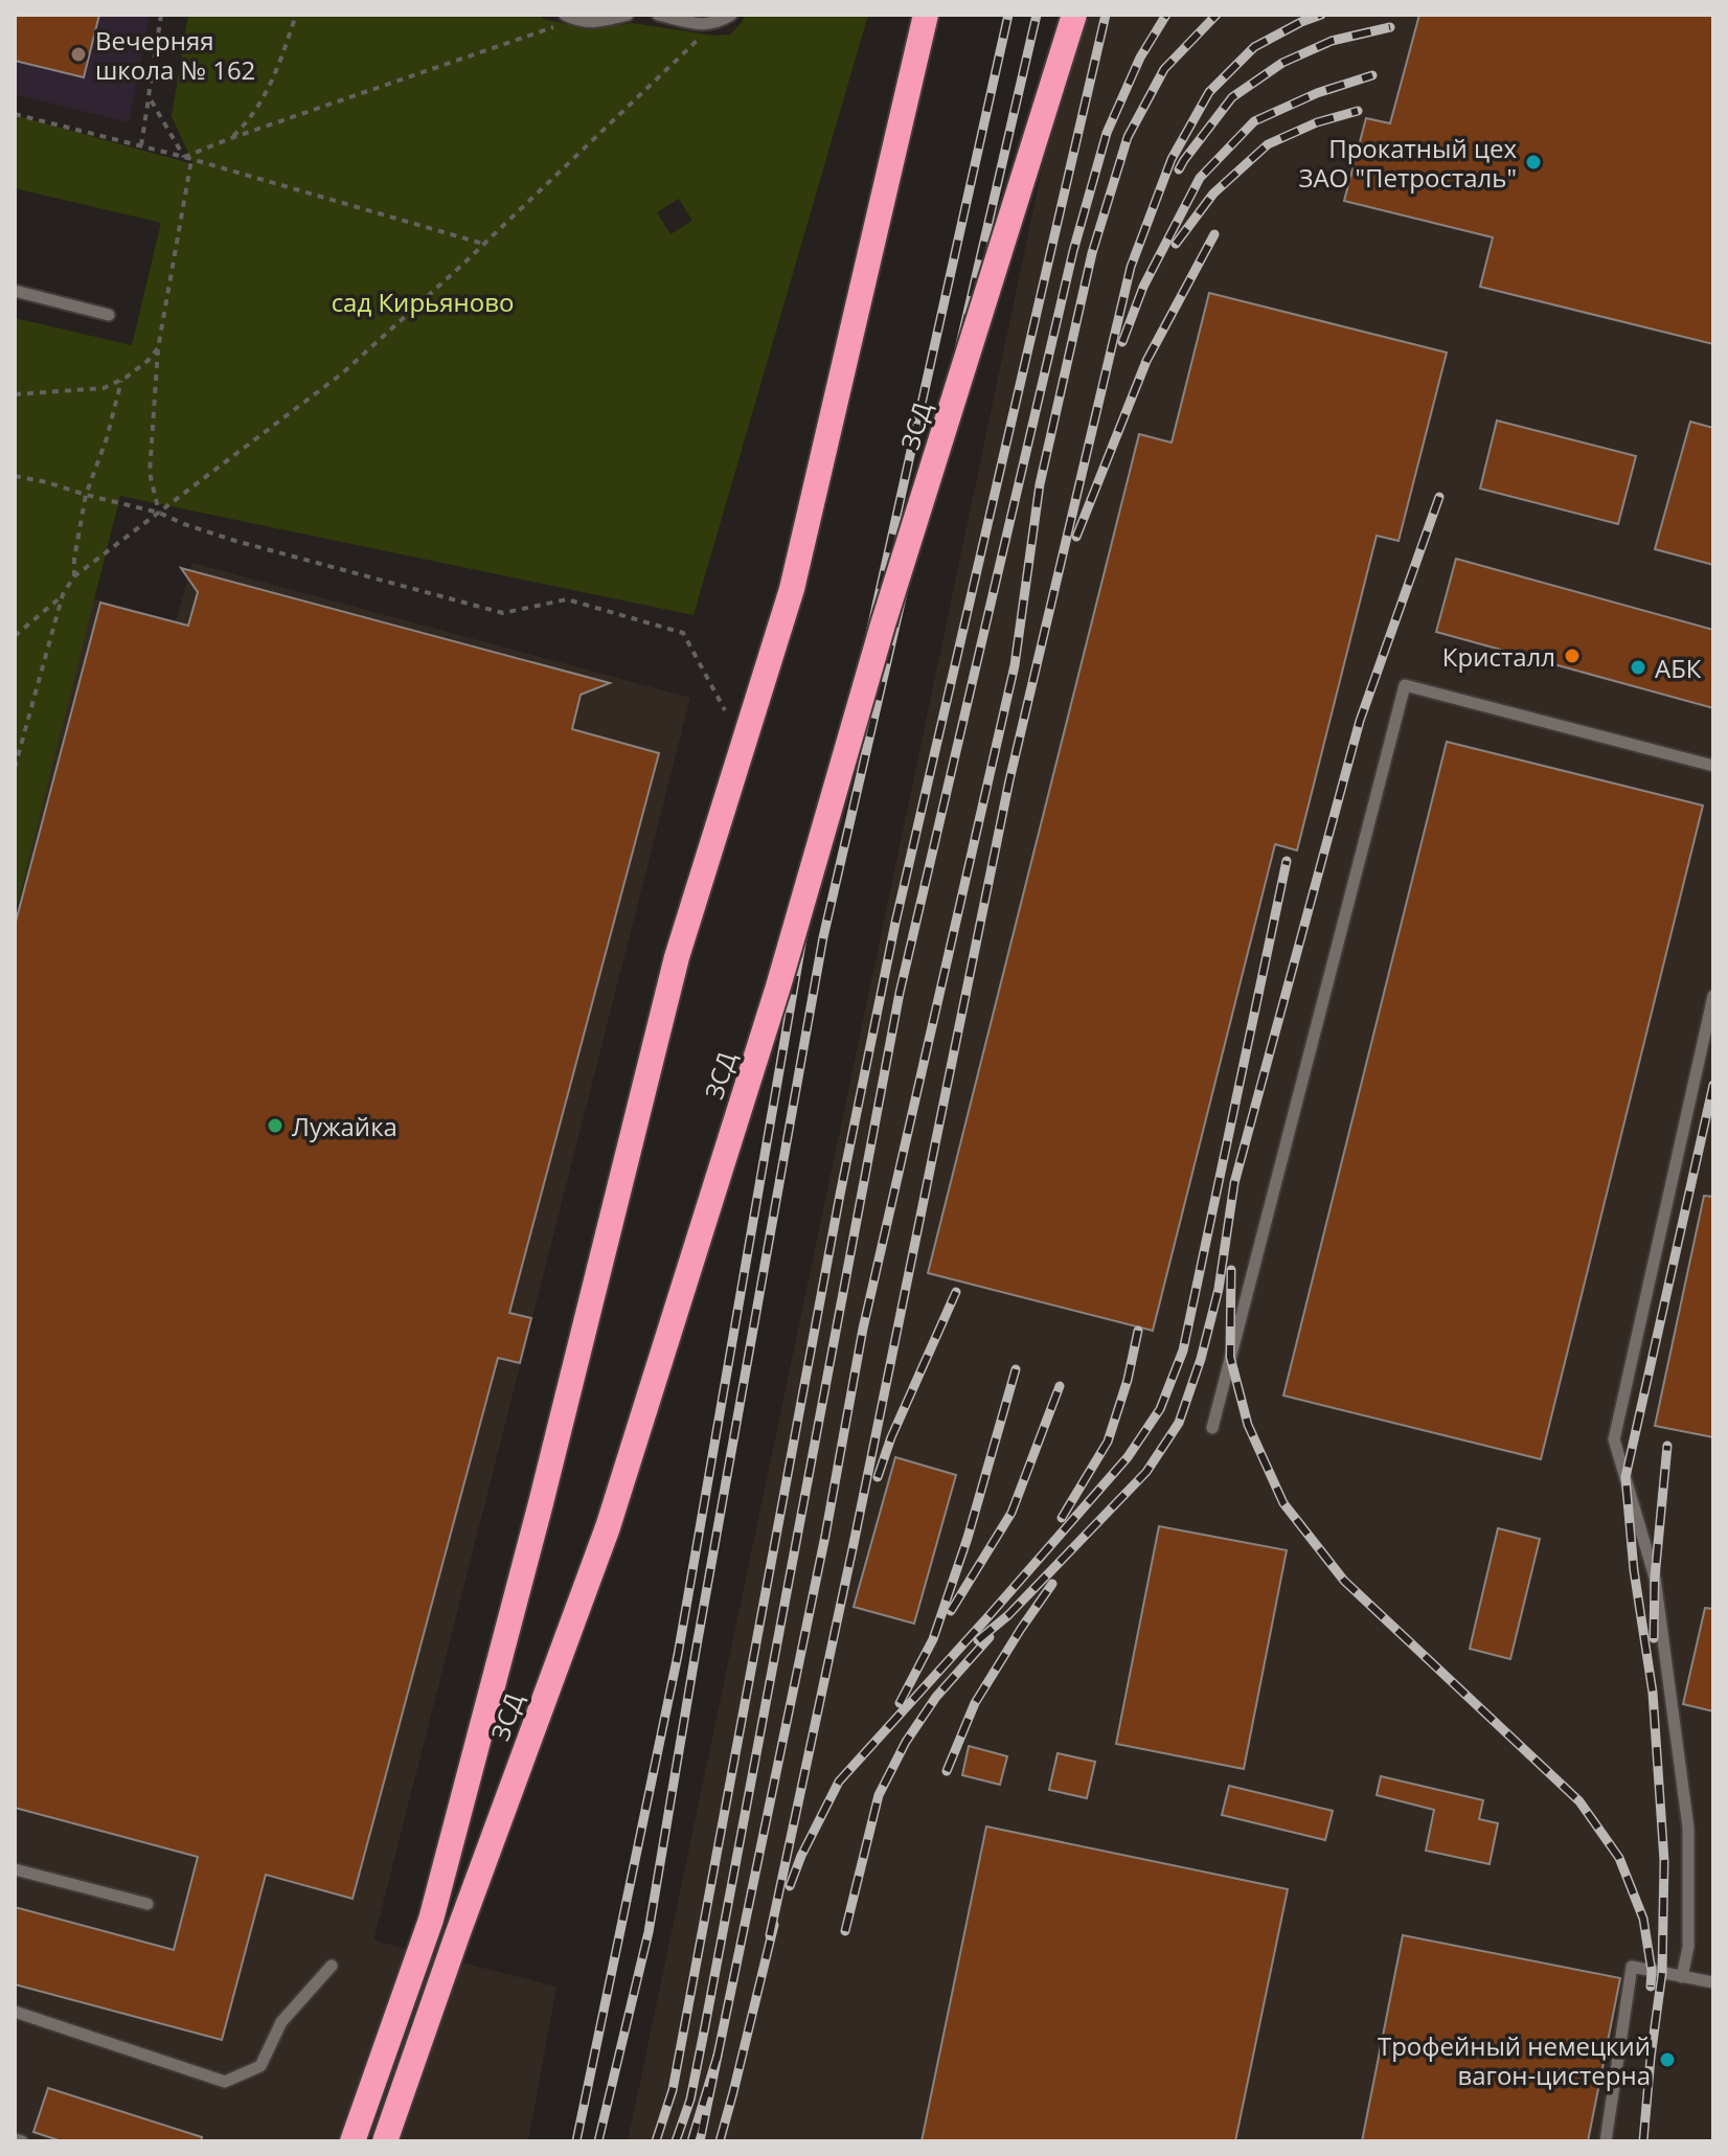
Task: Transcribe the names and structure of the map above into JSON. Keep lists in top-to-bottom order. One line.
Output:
{"streets":{"highway":["ЗСД"]},"parks":["сад Кирьяново"],"places":["Вечерняя школа № 162","Прокатный цех ЗАО \"Петросталь\"","Кристалл","АБК","Лужайка","Трофейный немецкий вагон-цистерна"]}
